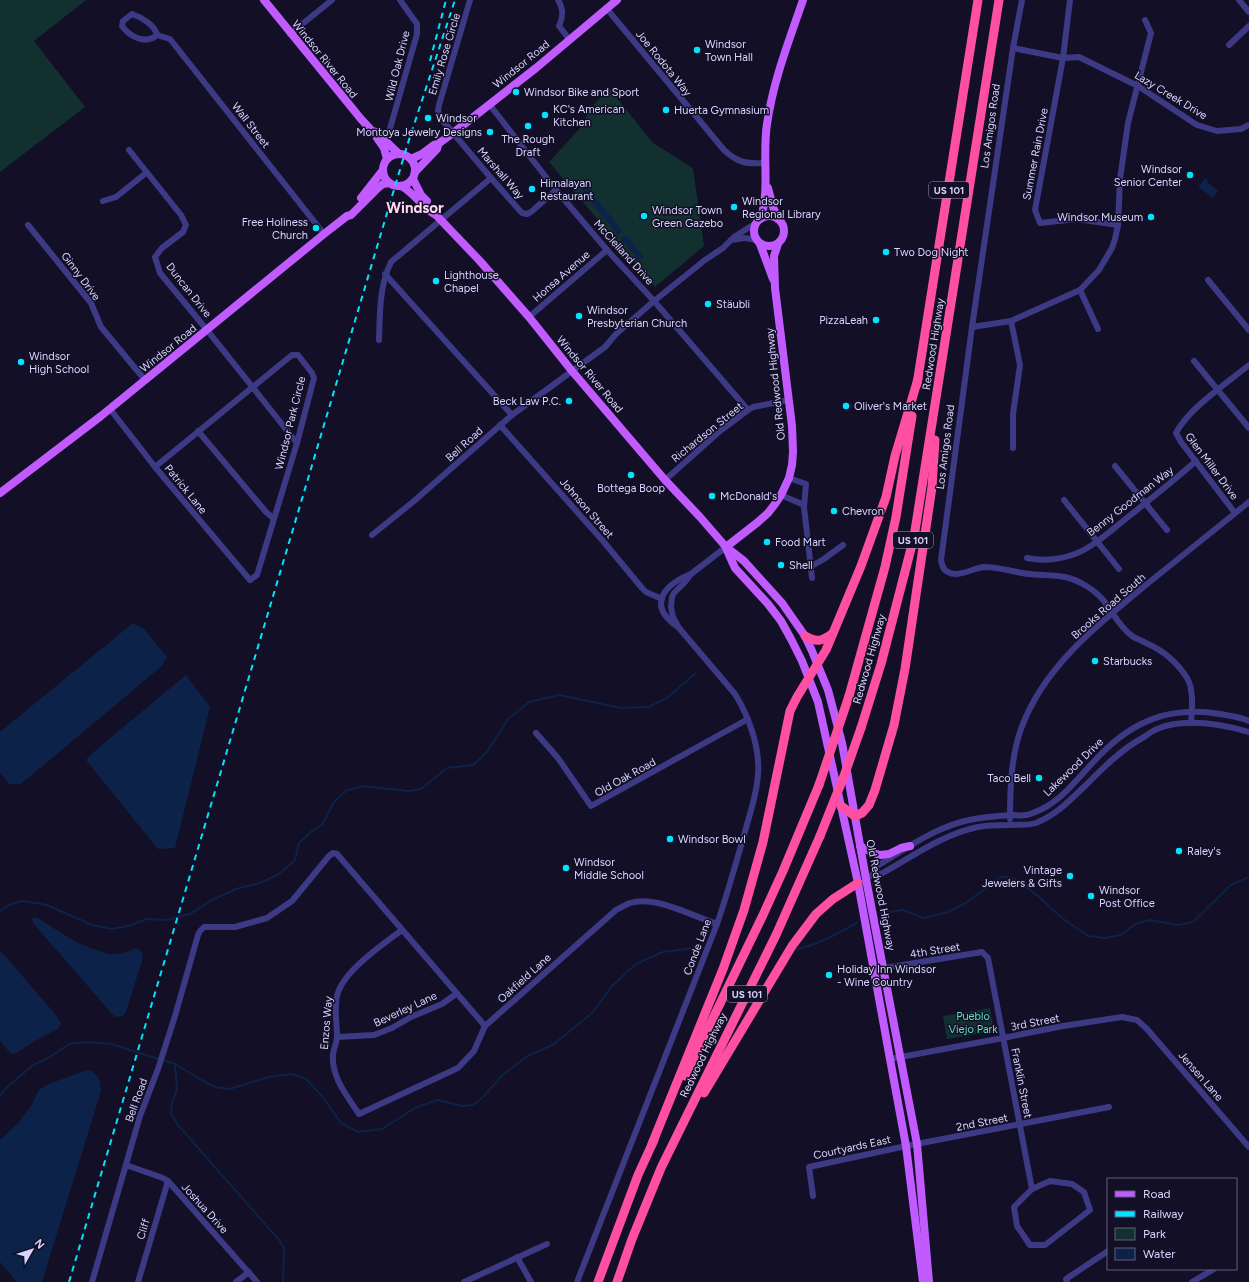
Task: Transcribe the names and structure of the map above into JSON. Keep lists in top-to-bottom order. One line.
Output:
{"streets":{"highway":["US 101","Redwood Highway"],"main road":["Windsor River Road","Windsor Road","Old Redwood Highway"],"street":["Emily Rose Circle","Joe Rodota Way","Wild Oak Drive","Lazy Creek Drive","Wall Street","Los Amigos Road","Summer Rain Drive","Marshall Way","McClelland Drive","Ginny Drive","Honsa Avenue","Duncan Drive","Windsor Park Circle","Richardson Street","Bell Road","Glen Miller Drive","Patrick Lane","Benny Goodman Way","Johnson Street","Brooks Road South","Lakewood Drive","Old Oak Road","Conde Lane","4th Street","Oakfield Lane","Beverley Lane","3rd Street","Enzos Way","Jensen Lane","Franklin Street","2nd Street","Courtyards East","Joshua Drive","Cliff"]},"crossings":[["Emily Rose Circle","Windsor Road"],["Emily Rose Circle","Marshall Way"],["Windsor River Road","Windsor Road"],["Windsor River Road","Wild Oak Drive"],["Windsor River Road","Honsa Avenue"],["Windsor River Road","Old Redwood Highway"],["Windsor River Road","Richardson Street"],["Windsor River Road","Bell Road"],["Windsor River Road","Conde Lane"],["Joe Rodota Way","Windsor Road"],["Windsor Road","Wall Street"],["Windsor Road","Marshall Way"],["Windsor Road","McClelland Drive"],["Windsor Road","Ginny Drive"],["Windsor Road","Duncan Drive"],["Windsor Road","Patrick Lane"],["Lazy Creek Drive","Los Amigos Road"],["Lazy Creek Drive","Summer Rain Drive"],["Los Amigos Road","Brooks Road South"],["Los Amigos Road","Lakewood Drive"],["Marshall Way","McClelland Drive"],["McClelland Drive","Honsa Avenue"],["McClelland Drive","Richardson Street"],["McClelland Drive","Bell Road"],["Duncan Drive","Windsor Park Circle"],["Old Redwood Highway","Richardson Street"],["Old Redwood Highway","Bell Road"],["Old Redwood Highway","Lakewood Drive"],["Old Redwood Highway","Conde Lane"],["Old Redwood Highway","4th Street"],["Old Redwood Highway","3rd Street"],["Old Redwood Highway","2nd Street"],["Old Redwood Highway","Courtyards East"],["Windsor Park Circle","Patrick Lane"],["Bell Road","Johnson Street"],["Bell Road","Enzos Way"],["Bell Road","Joshua Drive"],["Glen Miller Drive","Benny Goodman Way"],["Glen Miller Drive","Brooks Road South"],["Johnson Street","Conde Lane"],["Brooks Road South","Lakewood Drive"],["Old Oak Road","Conde Lane"],["Conde Lane","Oakfield Lane"],["4th Street","Franklin Street"],["Oakfield Lane","Enzos Way"],["Beverley Lane","Enzos Way"],["3rd Street","Jensen Lane"],["3rd Street","Franklin Street"],["Franklin Street","2nd Street"],["2nd Street","Courtyards East"],["Joshua Drive","Cliff"]],"districts":["Windsor"],"parks":["Pueblo Viejo Park"],"places":["Windsor Town Hall","Windsor Bike and Sport","Huerta Gymnasium","KC's American Kitchen","Windsor","The Rough Draft","Montoya Jewelry Designs","Windsor Senior Center","Himalayan Restaurant","Windsor Regional Library","Windsor Town Green Gazebo","Windsor Museum","Free Holiness Church","Two Dog Night","Lighthouse Chapel","Stäubli","Windsor Presbyterian Church","PizzaLeah","Windsor High School","Beck Law P.C.","Oliver's Market","Bottega Boop","McDonald's","Chevron","Food Mart","Shell","Starbucks","Taco Bell","Windsor Bowl","Raley's","Windsor Middle School","Vintage Jewelers & Gifts","Windsor Post Office","Holiday Inn Windsor - Wine Country"],"legend":["Road","Railway","Park","Water"],"north":"top right"}
